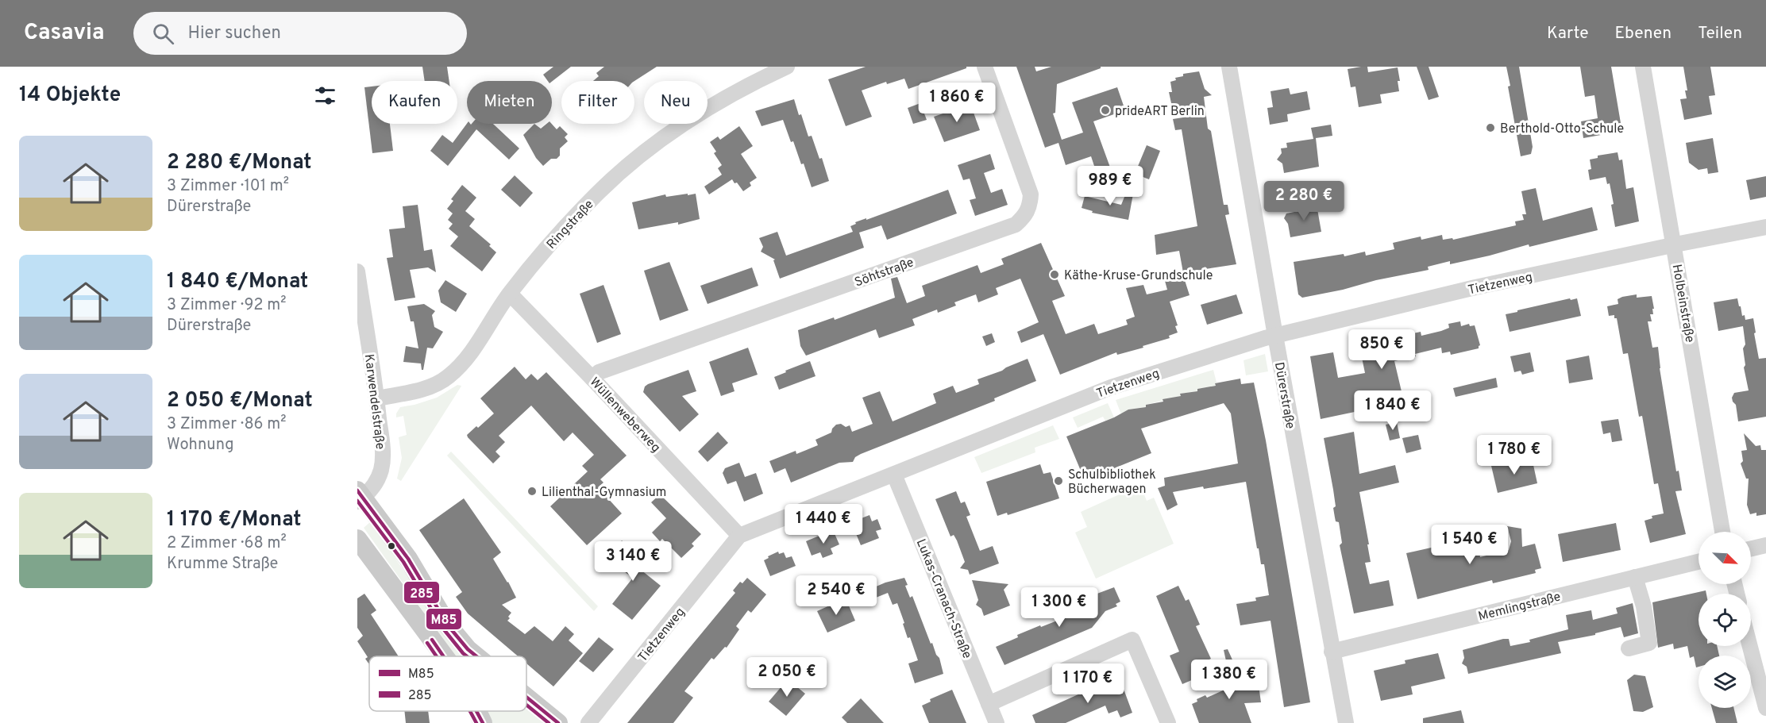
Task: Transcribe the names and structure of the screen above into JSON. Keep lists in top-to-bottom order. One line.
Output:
{"streets":{"street":["Ringstraße","Söhtstraße","Tietzenweg","Holbeinstraße","Dürerstraße","Karwendelstraße","Wüllenweberweg","Lukas-Cranach-Straße","Memlingstraße"]},"crossings":[["Ringstraße","Karwendelstraße"],["Ringstraße","Wüllenweberweg"],["Söhtstraße","Wüllenweberweg"],["Tietzenweg","Holbeinstraße"],["Tietzenweg","Dürerstraße"],["Tietzenweg","Wüllenweberweg"],["Tietzenweg","Lukas-Cranach-Straße"],["Dürerstraße","Memlingstraße"]],"places":["prideART Berlin","Berthold-Otto-Schule","Käthe-Kruse-Grundschule","Schulbibliothek Bücherwagen","Lilienthal-Gymnasium"],"lines":["transit line M85","transit line 285"],"legend":["M85","285"],"north":"bottom right","page":{"header":"Casavia","search":"Hier suchen","nav":["Karte","Ebenen","Teilen"],"heading":"14 Objekte","chip":["Kaufen","Mieten","Filter","Neu"],"price":["1 860 €","989 €","2 280 €","850 €","1 840 €","1 780 €","1 440 €","1 540 €","3 140 €","2 540 €","1 300 €","2 050 €","1 380 €","1 170 €"],"list":[{"name":"2 280 €/Monat","note":"3 Zimmer · 101 m² · Dürerstraße"},{"name":"1 840 €/Monat","note":"3 Zimmer · 92 m² · Dürerstraße"},{"name":"2 050 €/Monat","note":"3 Zimmer · 86 m² · Wohnung"},{"name":"1 170 €/Monat","note":"2 Zimmer · 68 m² · Krumme Straße"}]}}
